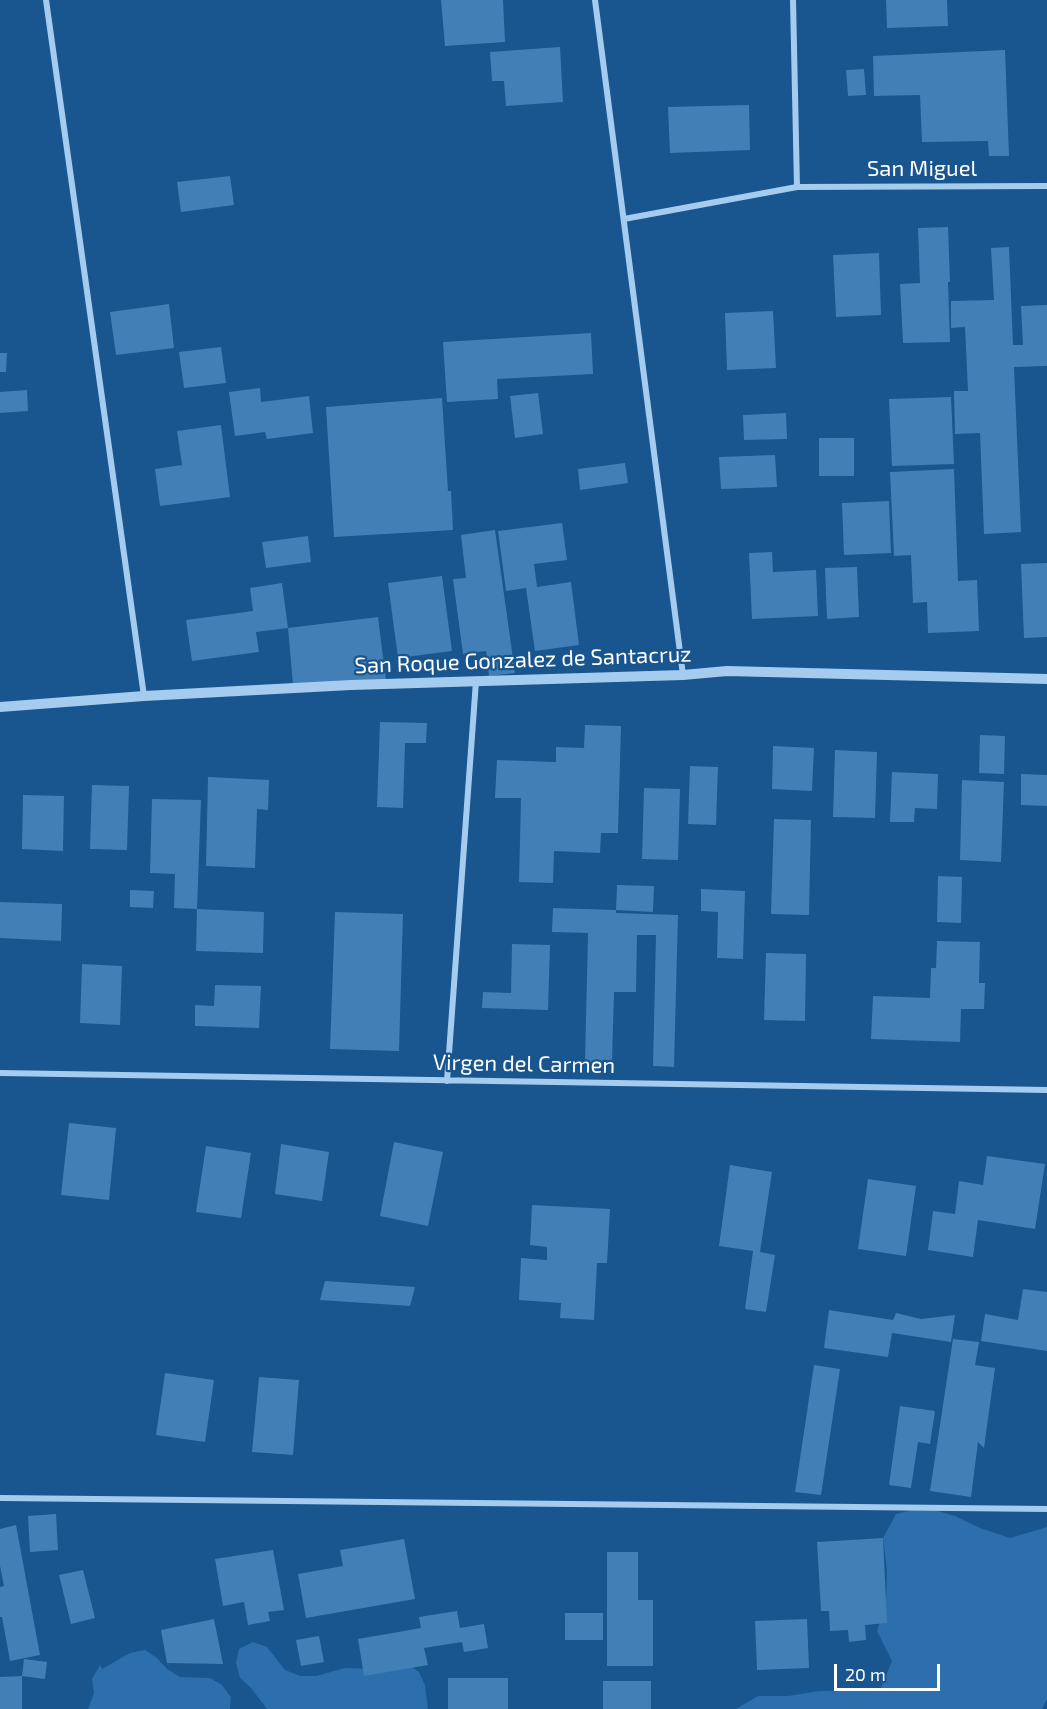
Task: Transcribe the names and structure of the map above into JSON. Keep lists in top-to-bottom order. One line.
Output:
{"streets":{"street":["San Miguel","San Roque Gonzalez de Santacruz","Virgen del Carmen"]},"scale_bar":"20 m"}
